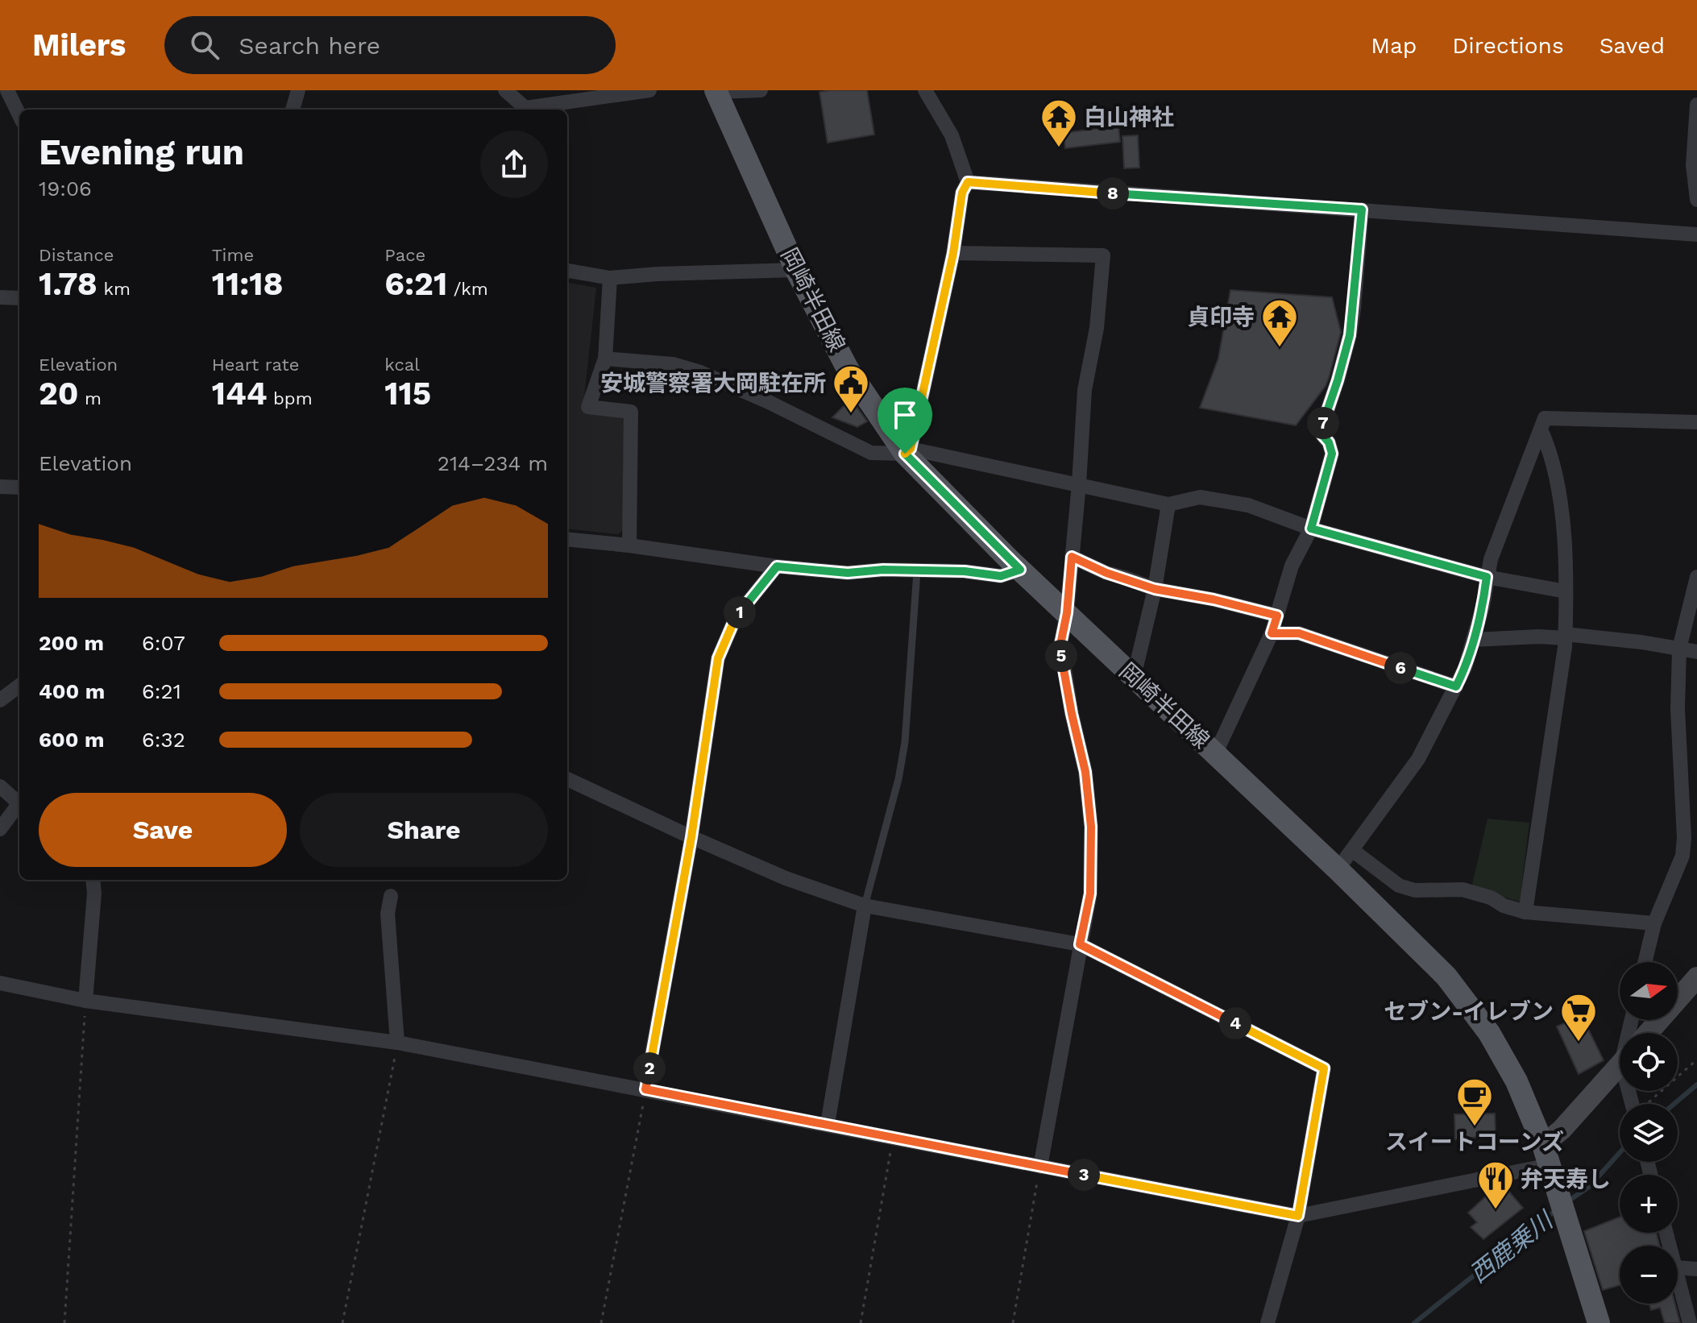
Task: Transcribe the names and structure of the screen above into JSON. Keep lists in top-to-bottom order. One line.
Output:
{"streets":{"main road":["岡崎半田線"]},"water":["西鹿乗川"],"places":{"temple":["白山神社","貞印寺"],"public building":["安城警察署大岡駐在所"],"supermarket":["セブン-イレブン"],"cafe":["スイートコーンズ"],"restaurant":["弁天寿し"]},"north":"right","page":{"header":"Milers","search":"Search here","nav":["Map","Directions","Saved"],"heading":["Evening run","19:06"],"pins":["8","7","1","5","6","4","2","3"],"stats":[["Distance","1.78 km"],["Time","11:18"],["Pace","6:21 /km"],["Elevation","20 m"],["Heart rate","144 bpm"],["kcal","115"]],"chart":["Elevation","214–234 m"],"list":[{"name":"200 m","note":"6:07"},{"name":"400 m","note":"6:21"},{"name":"600 m","note":"6:32"}],"buttons":["Save","Share"],"map_buttons":["+","−"]}}
